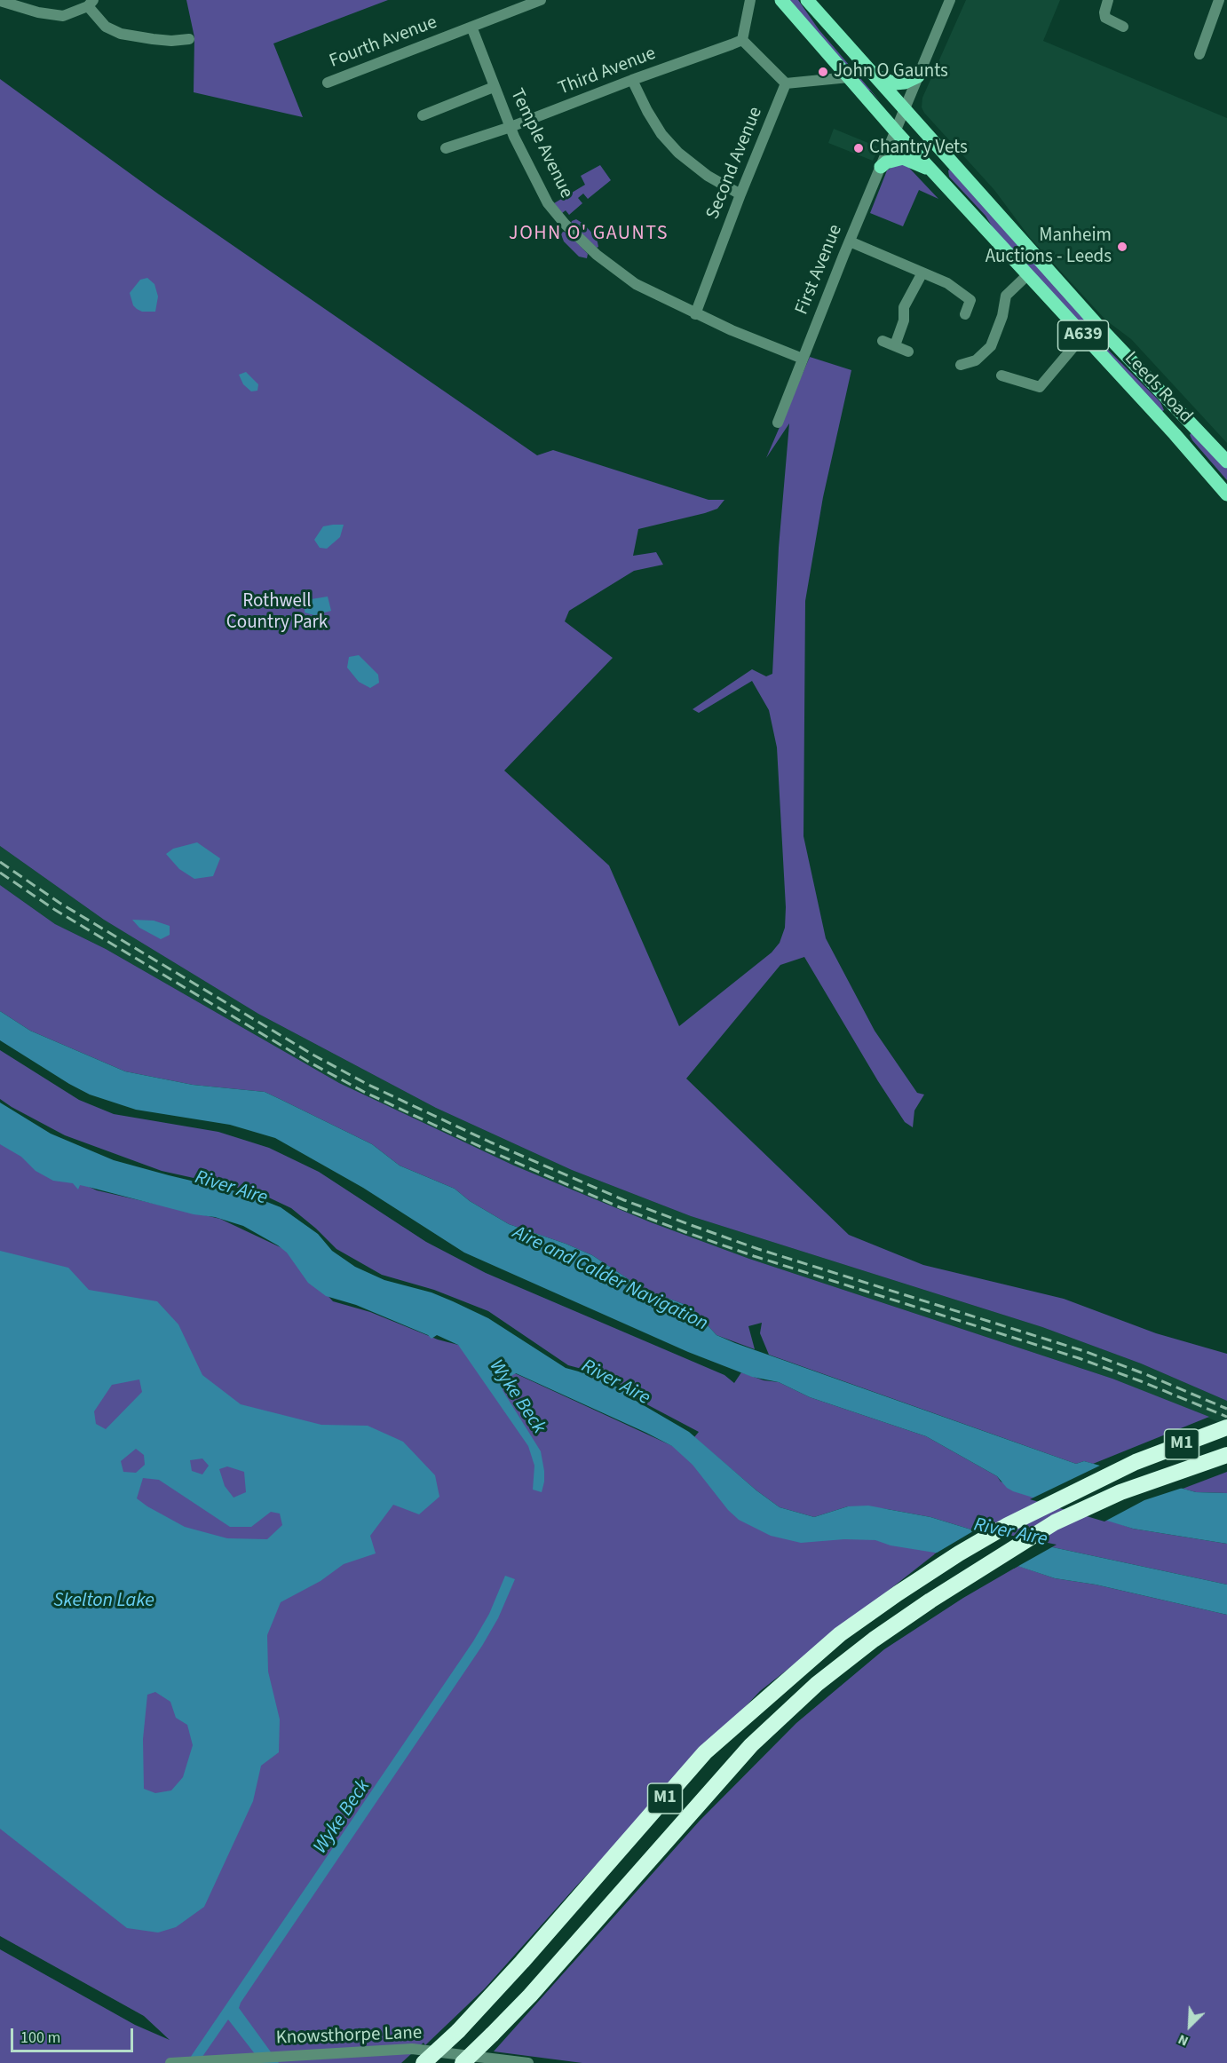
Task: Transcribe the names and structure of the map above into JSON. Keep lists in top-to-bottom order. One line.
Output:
{"streets":{"highway":["M1"],"main road":["A639","Leeds Road"],"street":["Fourth Avenue","Third Avenue","Temple Avenue","Second Avenue","First Avenue","Knowsthorpe Lane"]},"crossings":[["Fourth Avenue","Temple Avenue"],["Third Avenue","Temple Avenue"],["Temple Avenue","Second Avenue"],["Temple Avenue","First Avenue"],["First Avenue","Leeds Road"]],"districts":["JOHN O' GAUNTS"],"water":["River Aire","Aire and Calder Navigation","Wyke Beck","Skelton Lake"],"parks":["Rothwell Country Park"],"places":["John O Gaunts","Chantry Vets","Manheim Auctions - Leeds"],"scale_bar":"100 m","north":"bottom left"}
